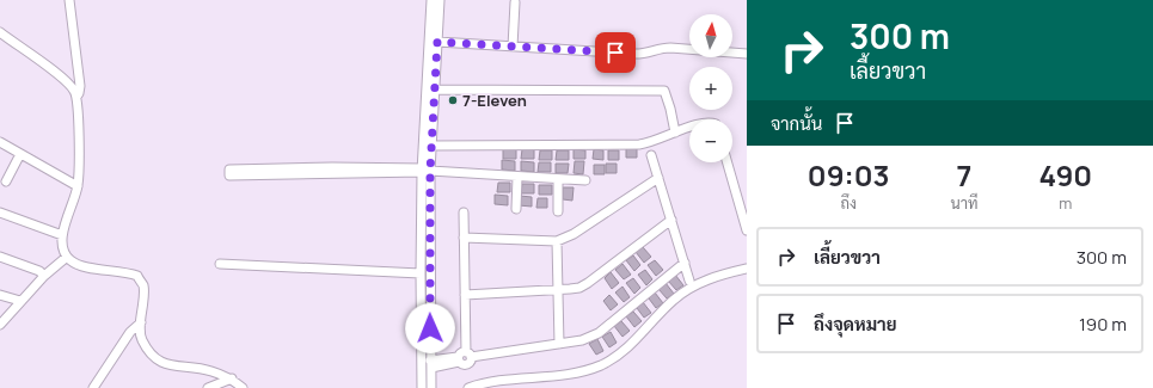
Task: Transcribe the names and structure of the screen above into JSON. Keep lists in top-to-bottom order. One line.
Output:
{"places":["7-Eleven"],"north":"top","page":{"turn":["300 m","เลี้ยวขวา"],"map_buttons":["+","−"],"then":"จากนั้น","eta":["09:03","ถึง","7","นาที","490","m"],"list":[{"name":"เลี้ยวขวา","value":"300 m"},{"name":"ถึงจุดหมาย","value":"190 m"}]}}
